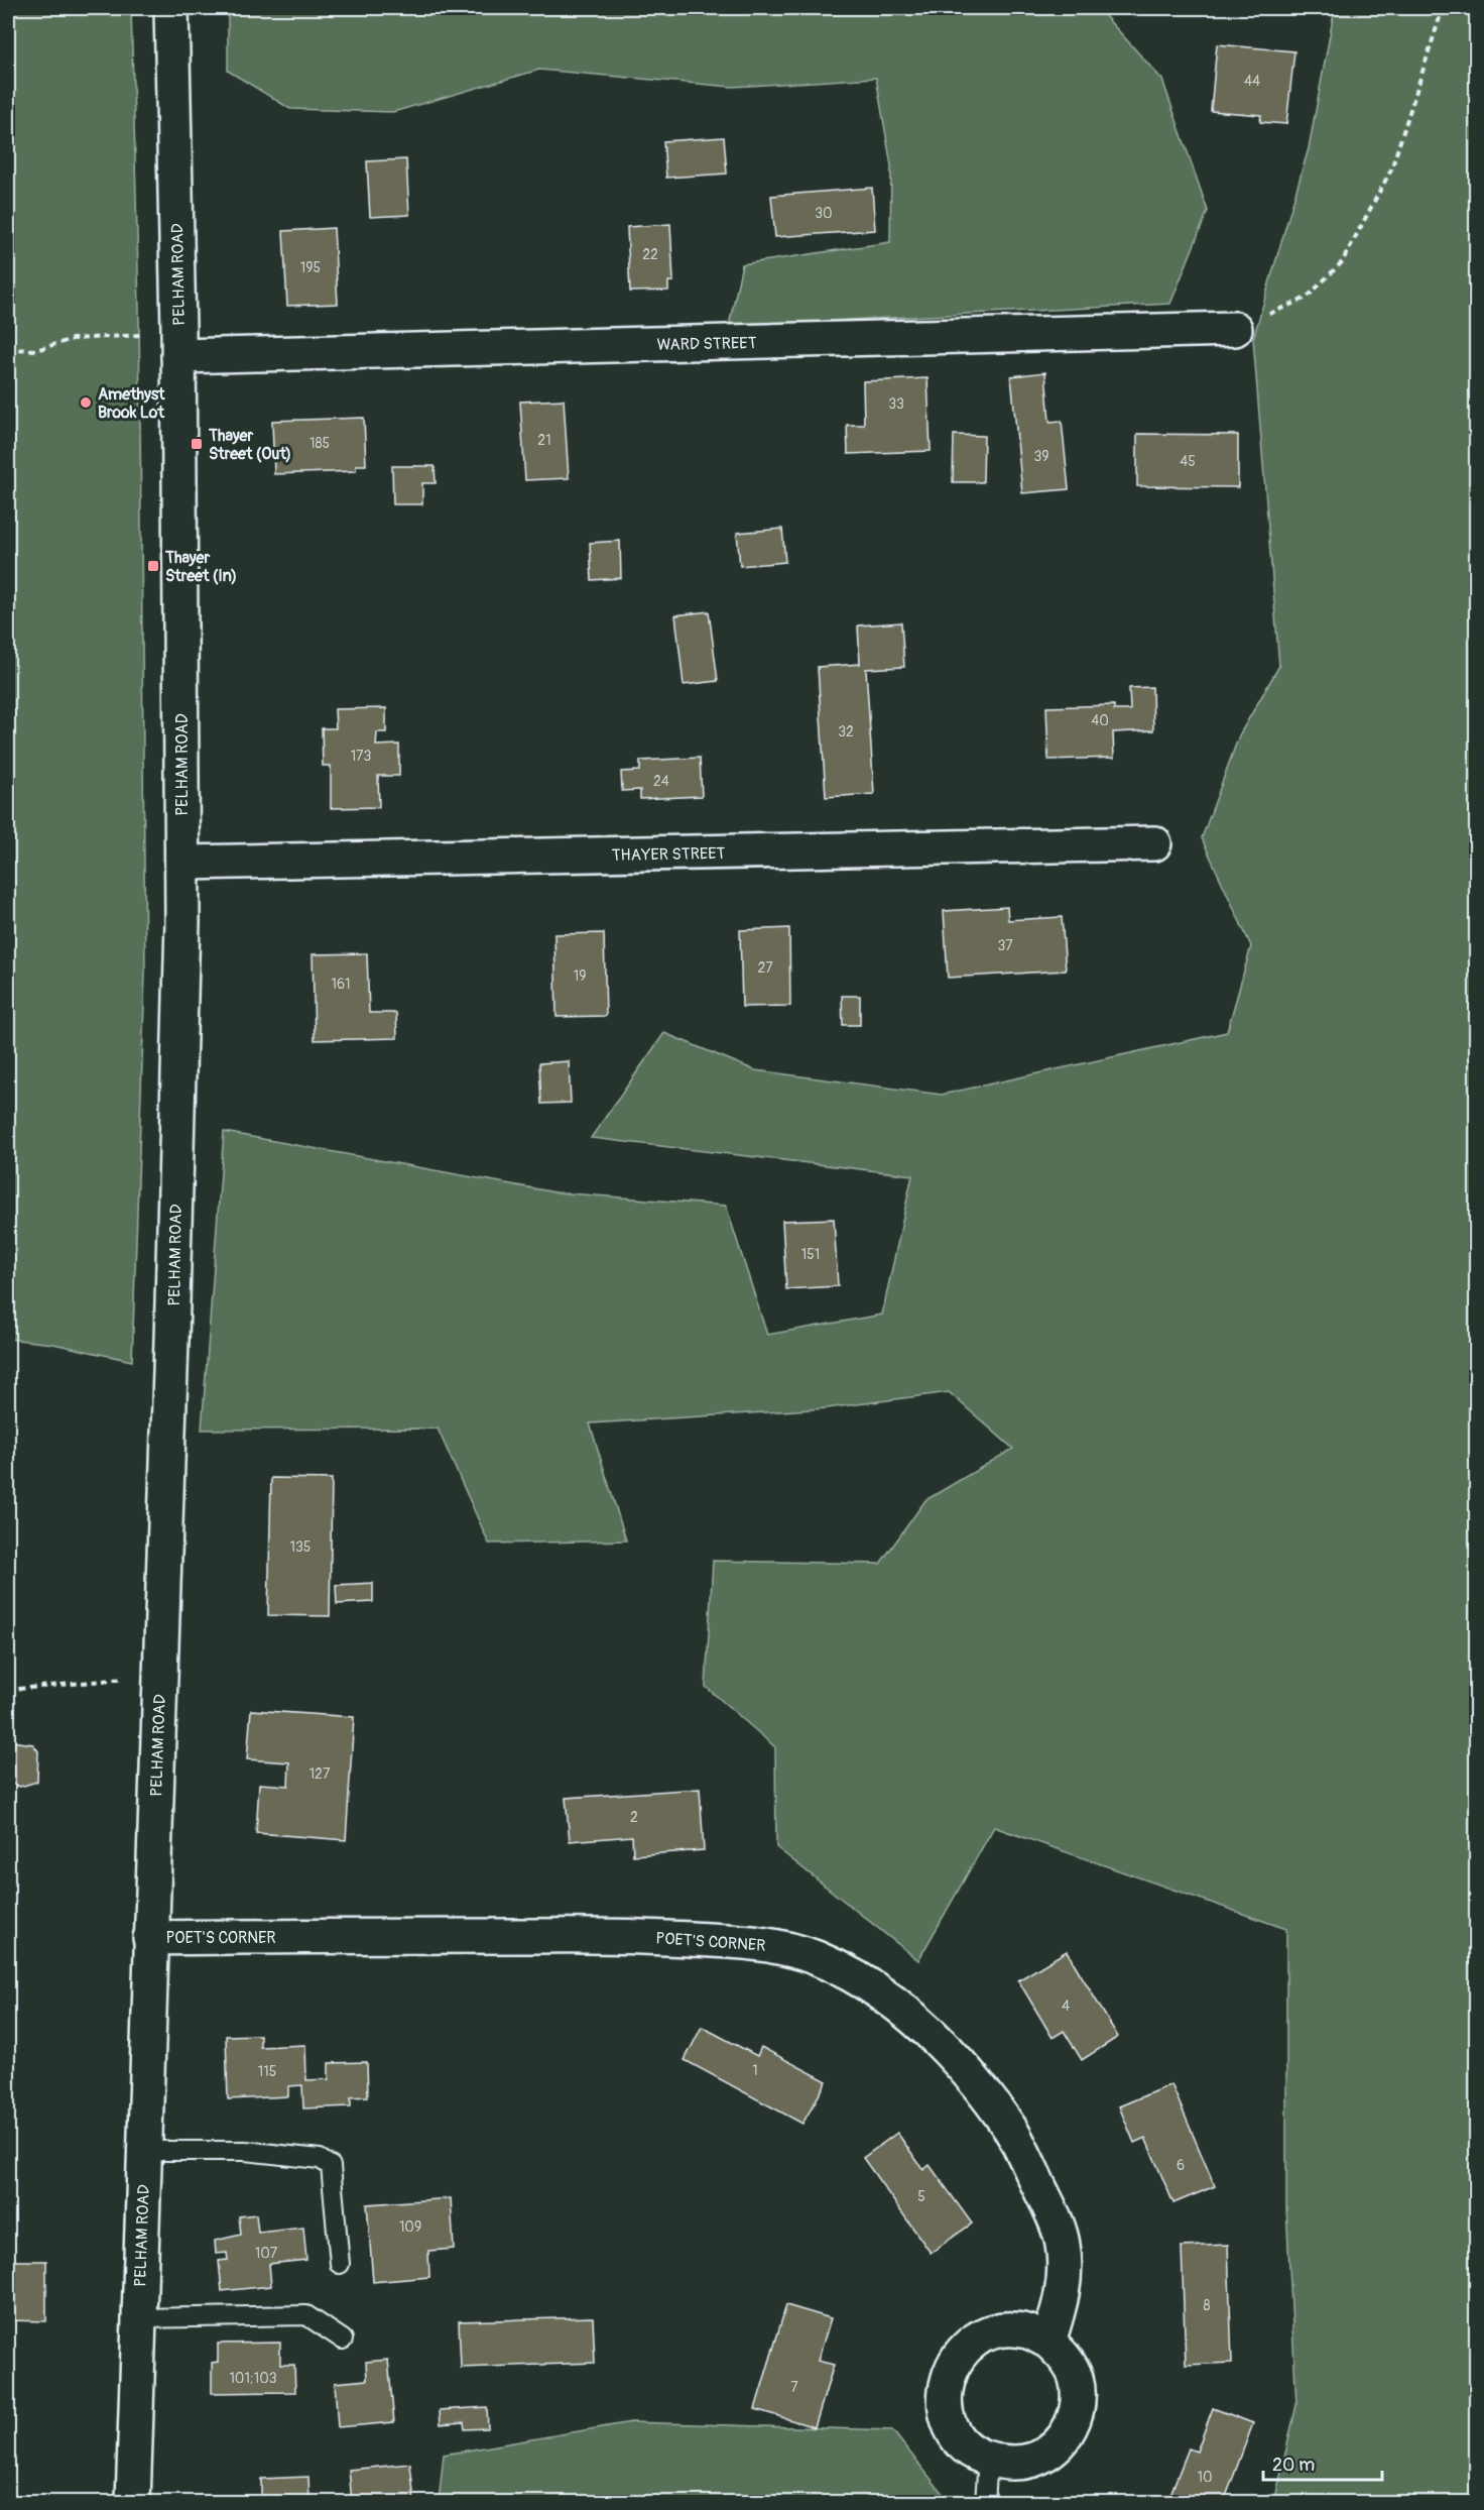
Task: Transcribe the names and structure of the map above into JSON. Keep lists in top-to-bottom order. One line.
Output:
{"streets":{"street":["PELHAM ROAD","WARD STREET","THAYER STREET","POET'S CORNER"]},"crossings":[["PELHAM ROAD","WARD STREET"],["PELHAM ROAD","THAYER STREET"],["PELHAM ROAD","POET'S CORNER"]],"places":{"other":["Amethyst Brook Lot"],"transit":["Thayer Street (Out)","Thayer Street (In)"]},"house_numbers":["44","30","22","195","33","21","185","39","45","40","32","173","24","37","27","19","161","151","135","127","2","4","1","115","6","5","109","107","8","101;103","7","10"],"scale_bar":"20 m"}
